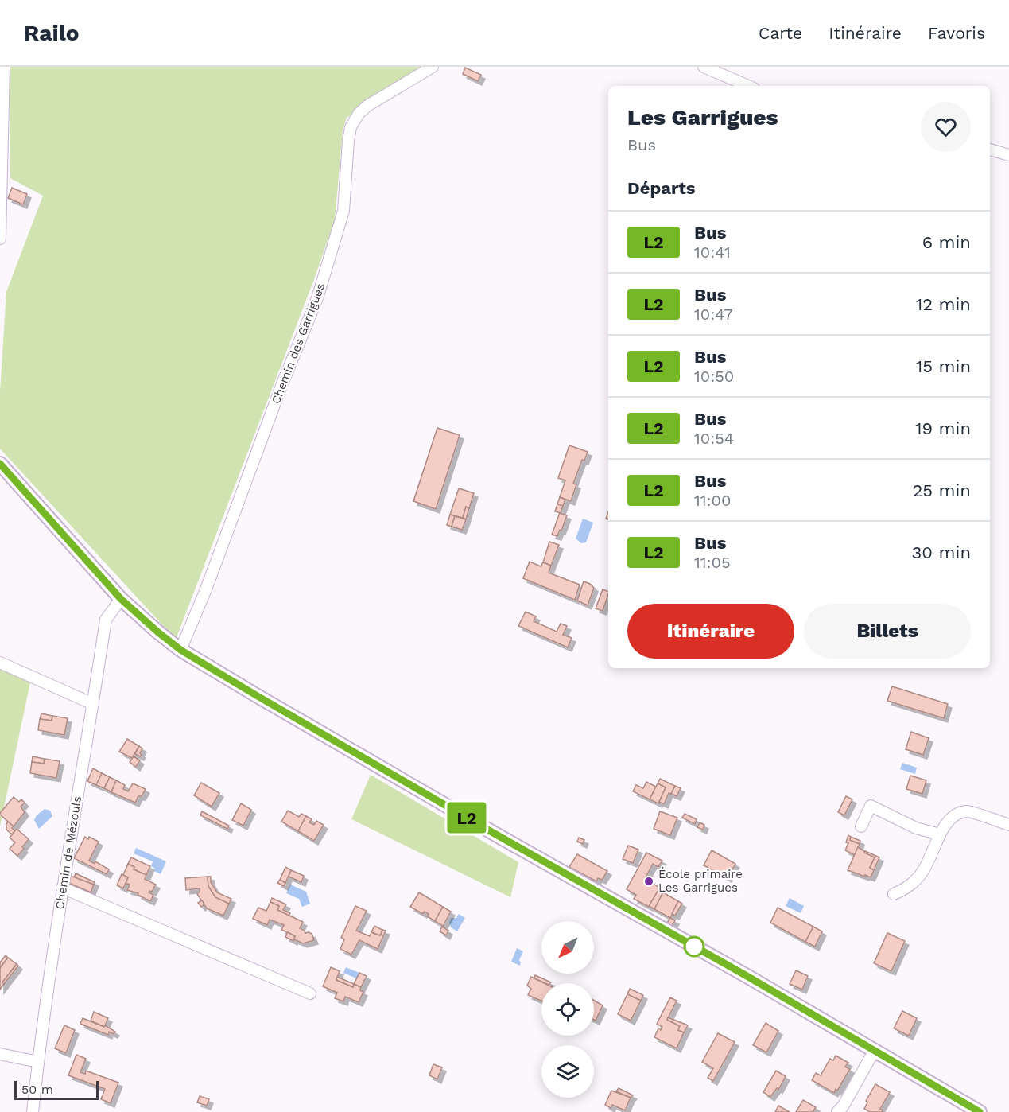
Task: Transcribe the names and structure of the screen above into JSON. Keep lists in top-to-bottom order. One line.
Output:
{"streets":{"street":["Chemin des Garrigues","Chemin de Mézouls"]},"places":["École primaire Les Garrigues"],"lines":["bus line L2"],"scale_bar":"50 m","north":"bottom left","page":{"header":"Railo","nav":["Carte","Itinéraire","Favoris"],"on_map":"L2","heading":[["Les Garrigues","Bus"],"Départs"],"list":[{"mark":"L2","name":"Bus","note":"10:41","value":"6 min"},{"mark":"L2","name":"Bus","note":"10:47","value":"12 min"},{"mark":"L2","name":"Bus","note":"10:50","value":"15 min"},{"mark":"L2","name":"Bus","note":"10:54","value":"19 min"},{"mark":"L2","name":"Bus","note":"11:00","value":"25 min"},{"mark":"L2","name":"Bus","note":"11:05","value":"30 min"}],"buttons":["Itinéraire","Billets"],"scale":"50 m"}}
